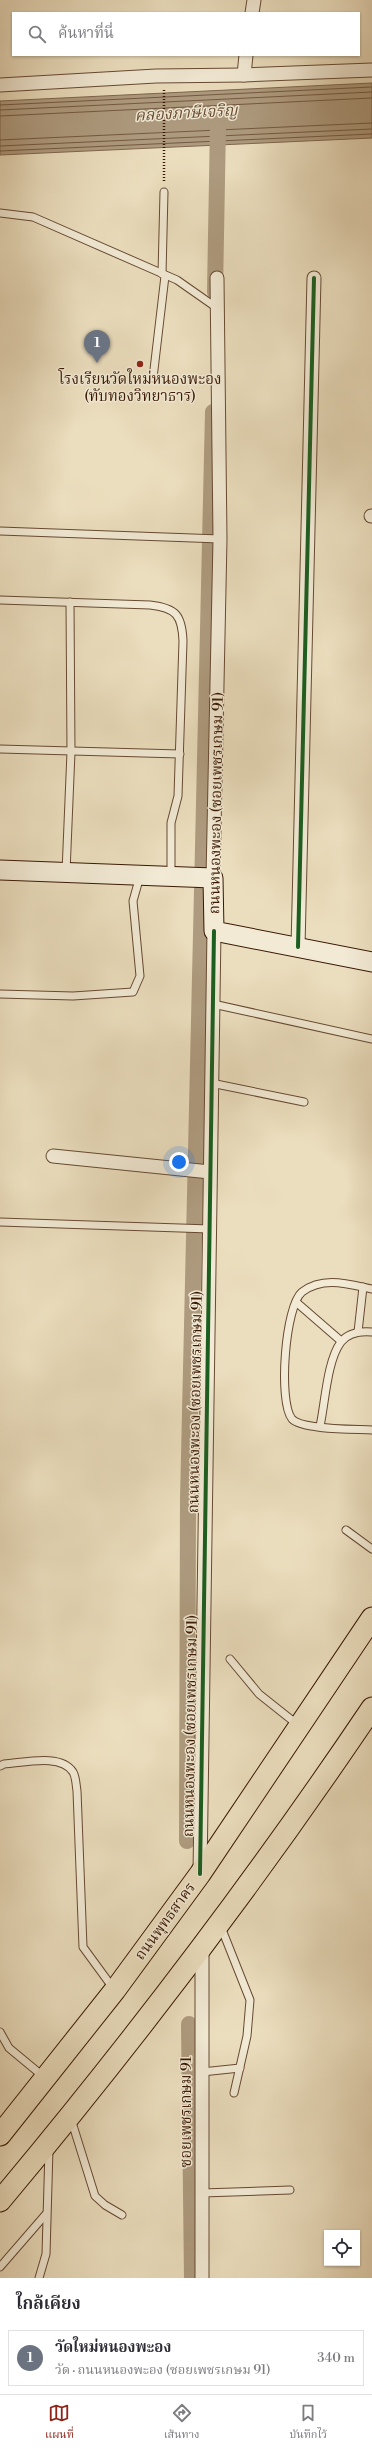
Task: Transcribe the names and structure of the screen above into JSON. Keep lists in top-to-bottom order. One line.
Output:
{"streets":{"main road":["ถนนหนองพะอง (ซอยเพชรเกษม 91)","ถนนพุทธสาคร"],"street":["ซอยเพชรเกษม 91"]},"crossings":[["ถนนหนองพะอง (ซอยเพชรเกษม 91)","ถนนพุทธสาคร"]],"water":["คลองภาษีเจริญ"],"places":["โรงเรียนวัดใหม่หนองพะอง (ทับทองวิทยาธาร)"],"page":{"search":"ค้นหาที่นี่","pins":"1","heading":"ใกล้เคียง","list":[{"mark":"1","name":"วัดใหม่หนองพะอง","note":"วัด · ถนนหนองพะอง (ซอยเพชรเกษม 91)","value":"340 m"}],"nav":["แผนที่","เส้นทาง","บันทึกไว้"]}}
